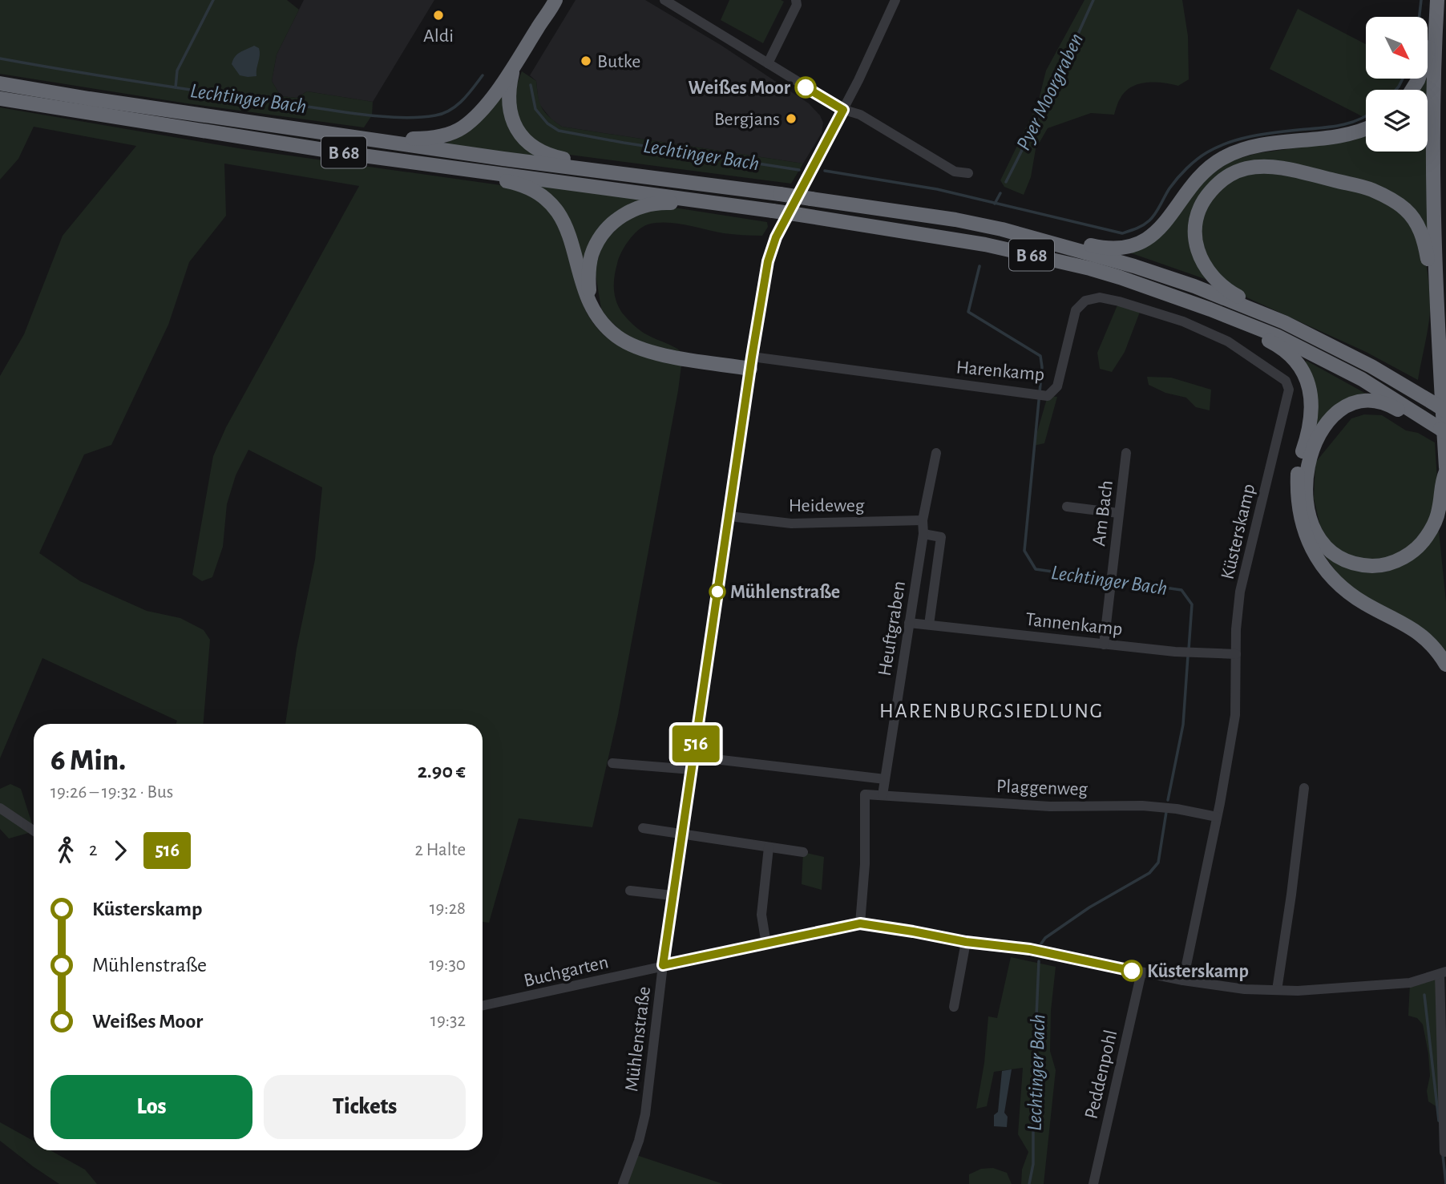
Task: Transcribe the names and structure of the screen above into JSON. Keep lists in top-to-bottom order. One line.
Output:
{"streets":{"highway":["B 68"],"street":["Harenkamp","Heideweg","Am Bach","Küsterskamp","Tannenkamp","Heuftgraben","Plaggenweg","Buchgarten","Mühlenstraße","Peddenpohl"]},"crossings":[["Harenkamp","Küsterskamp"],["Harenkamp","Mühlenstraße"],["Heideweg","Heuftgraben"],["Heideweg","Mühlenstraße"],["Am Bach","Tannenkamp"],["Küsterskamp","Tannenkamp"],["Küsterskamp","Plaggenweg"],["Tannenkamp","Heuftgraben"],["Heuftgraben","Plaggenweg"],["Plaggenweg","Buchgarten"],["Buchgarten","Mühlenstraße"]],"districts":["HARENBURGSIEDLUNG"],"water":["Pyer Moorgraben","Lechtinger Bach"],"places":["Aldi","Butke","Weißes Moor","Bergjans","Mühlenstraße","Küsterskamp"],"lines":["bus line 516"],"north":"bottom right","page":{"on_map":"516","heading":["6 Min.","19:26 – 19:32 · Bus","2.90 €"],"legs":["2","516","2 Halte"],"list":[{"name":"Küsterskamp","value":"19:28"},{"name":"Mühlenstraße","value":"19:30"},{"name":"Weißes Moor","value":"19:32"}],"buttons":["Los","Tickets"]}}
